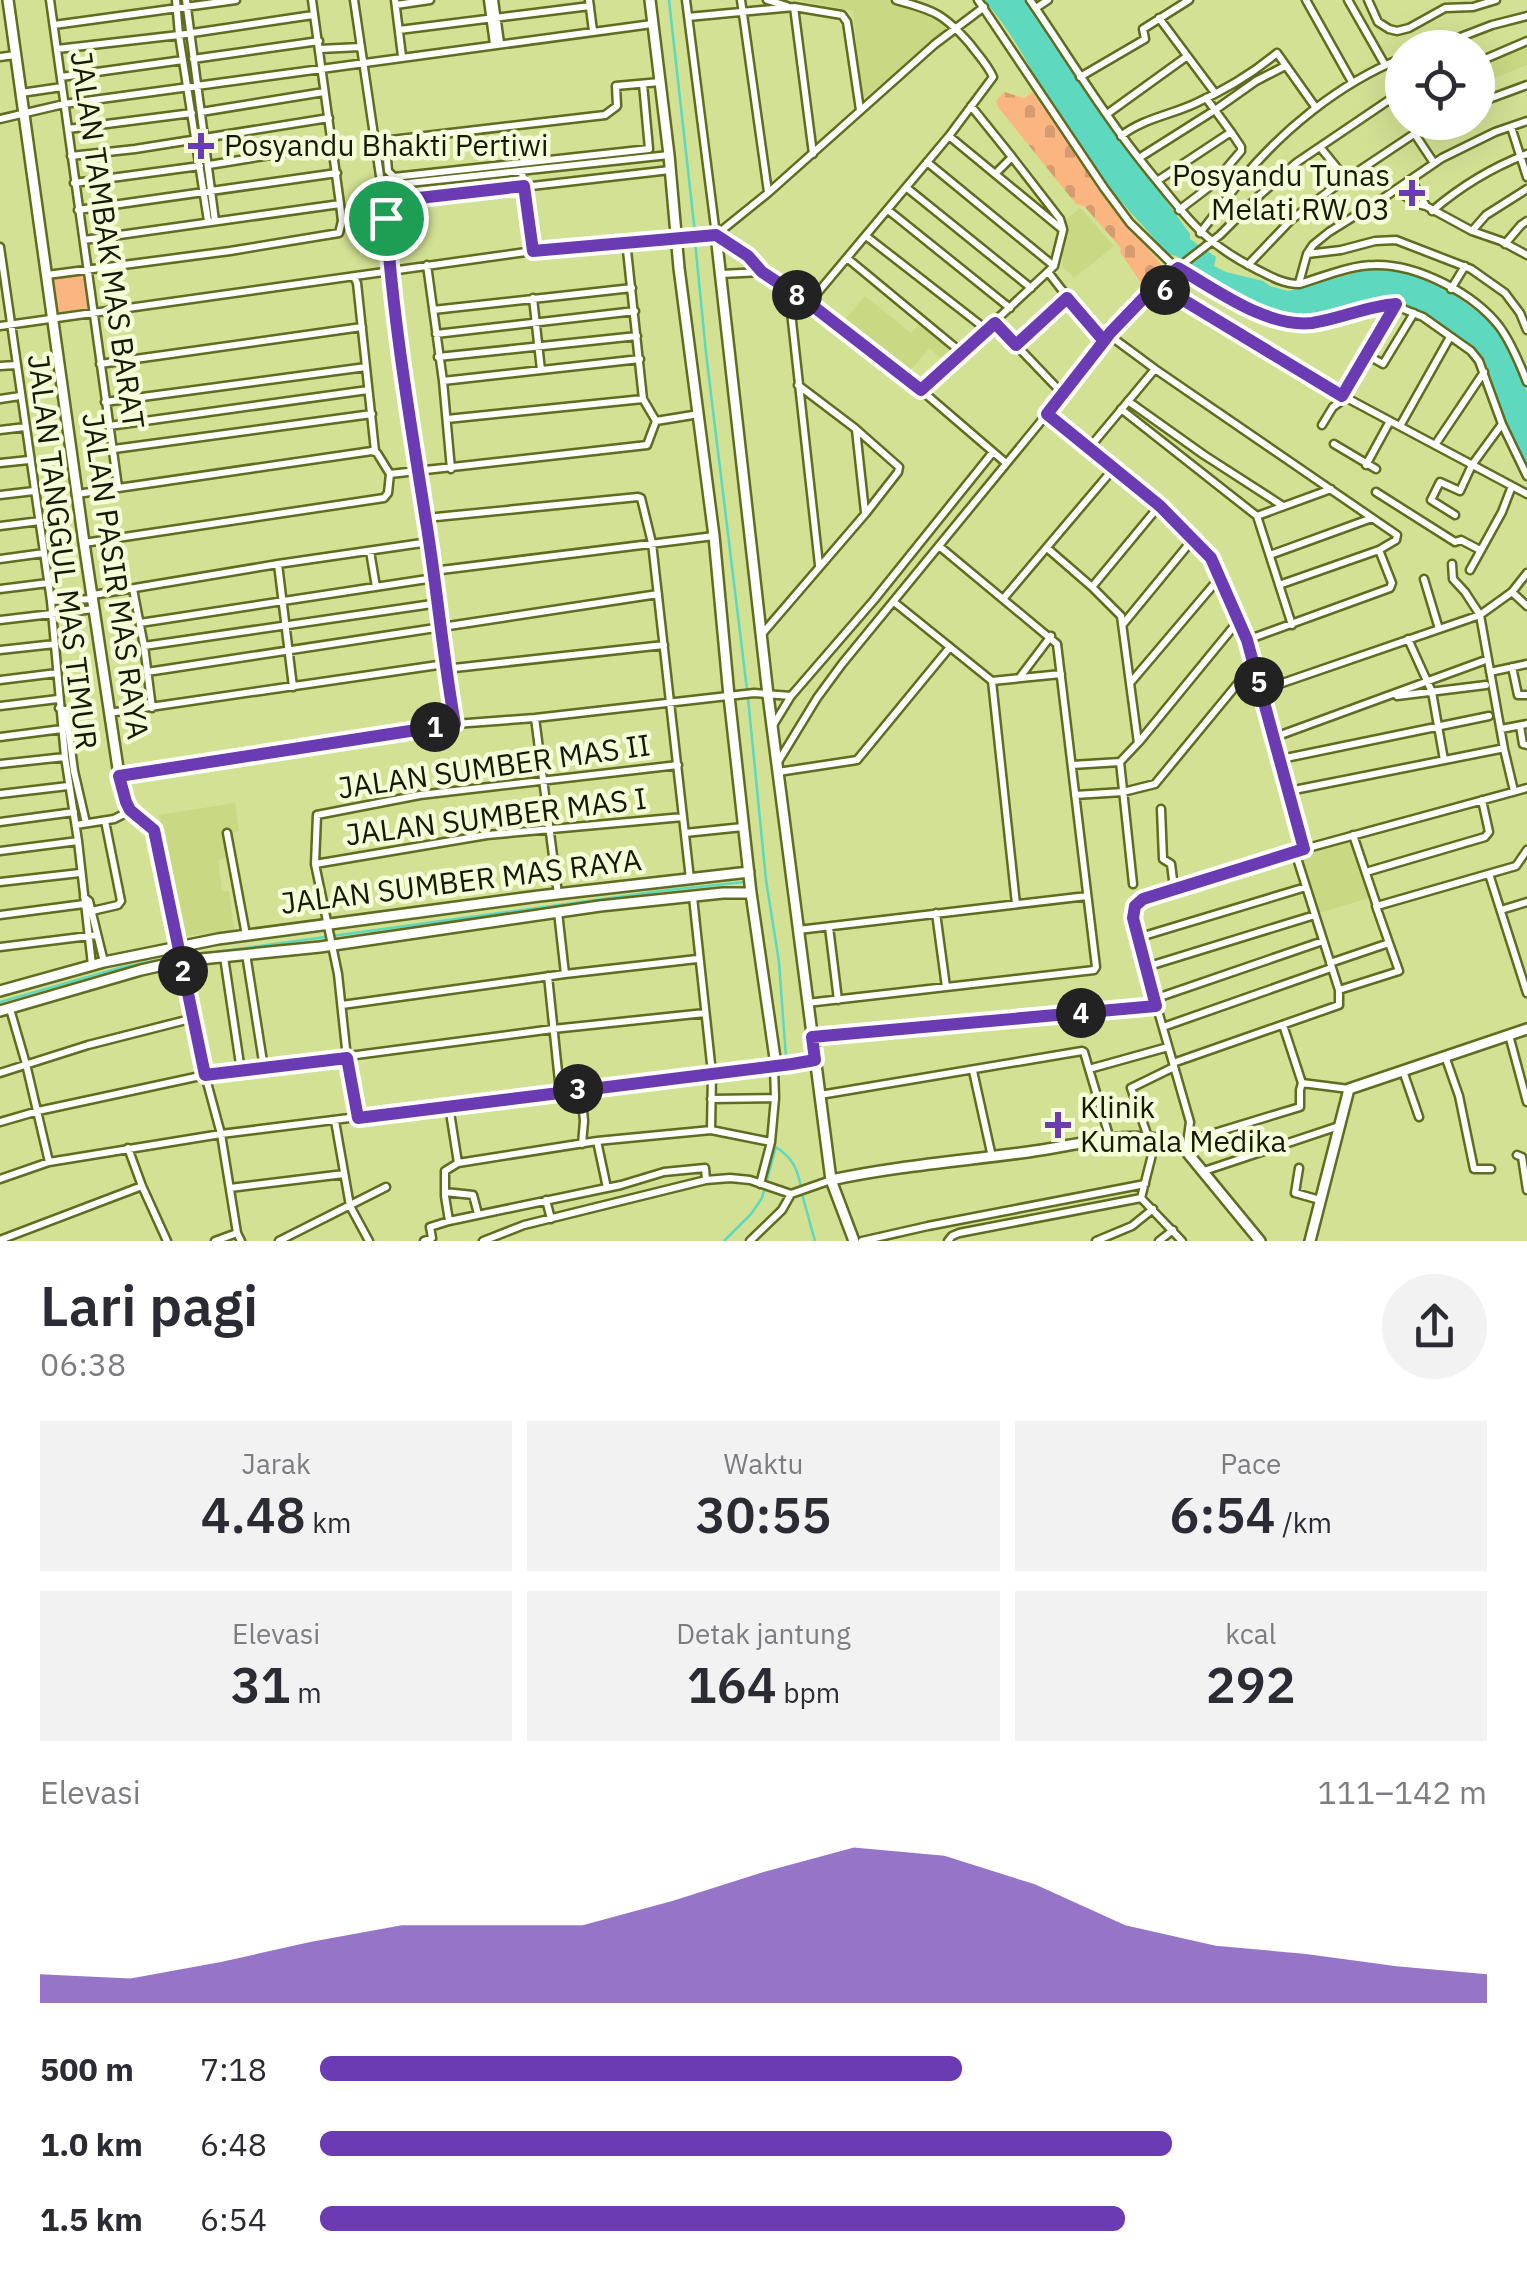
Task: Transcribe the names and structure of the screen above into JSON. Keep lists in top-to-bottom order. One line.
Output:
{"streets":{"street":["JALAN TAMBAK MAS BARAT","JALAN TANGGUL MAS TIMUR","JALAN PASIR MAS RAYA","JALAN SUMBER MAS II","JALAN SUMBER MAS I","JALAN SUMBER MAS RAYA"]},"crossings":[["JALAN PASIR MAS RAYA","JALAN SUMBER MAS RAYA"],["JALAN SUMBER MAS II","JALAN SUMBER MAS I"]],"places":{"health":["Posyandu Bhakti Pertiwi","Posyandu Tunas Melati RW 03","Klinik Kumala Medika"]},"page":{"pins":["6","8","5","1","2","4","3"],"heading":["Lari pagi","06:38"],"stats":[["Jarak","4.48 km"],["Waktu","30:55"],["Pace","6:54 /km"],["Elevasi","31 m"],["Detak jantung","164 bpm"],["kcal","292"]],"chart":["Elevasi","111–142 m"],"list":[{"name":"500 m","note":"7:18"},{"name":"1.0 km","note":"6:48"},{"name":"1.5 km","note":"6:54"}]}}
